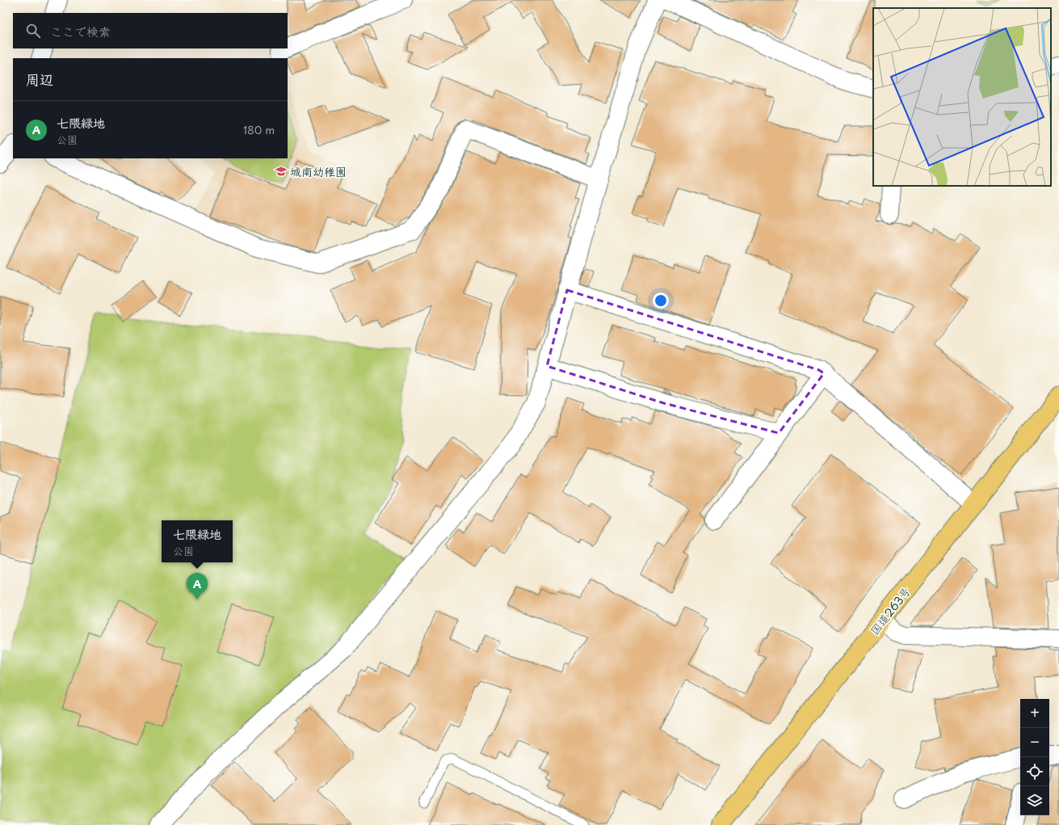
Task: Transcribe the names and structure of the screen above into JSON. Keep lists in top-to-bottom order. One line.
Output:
{"streets":{"highway":["国道263号"]},"places":{"school or university":["城南幼稚園"]},"page":{"search":"ここで検索","heading":"周辺","list":[{"mark":"A","name":"七隈緑地","note":"公園","value":"180 m"}],"popup":["七隈緑地","公園"],"pins":"A","map_buttons":["+","−"]}}
